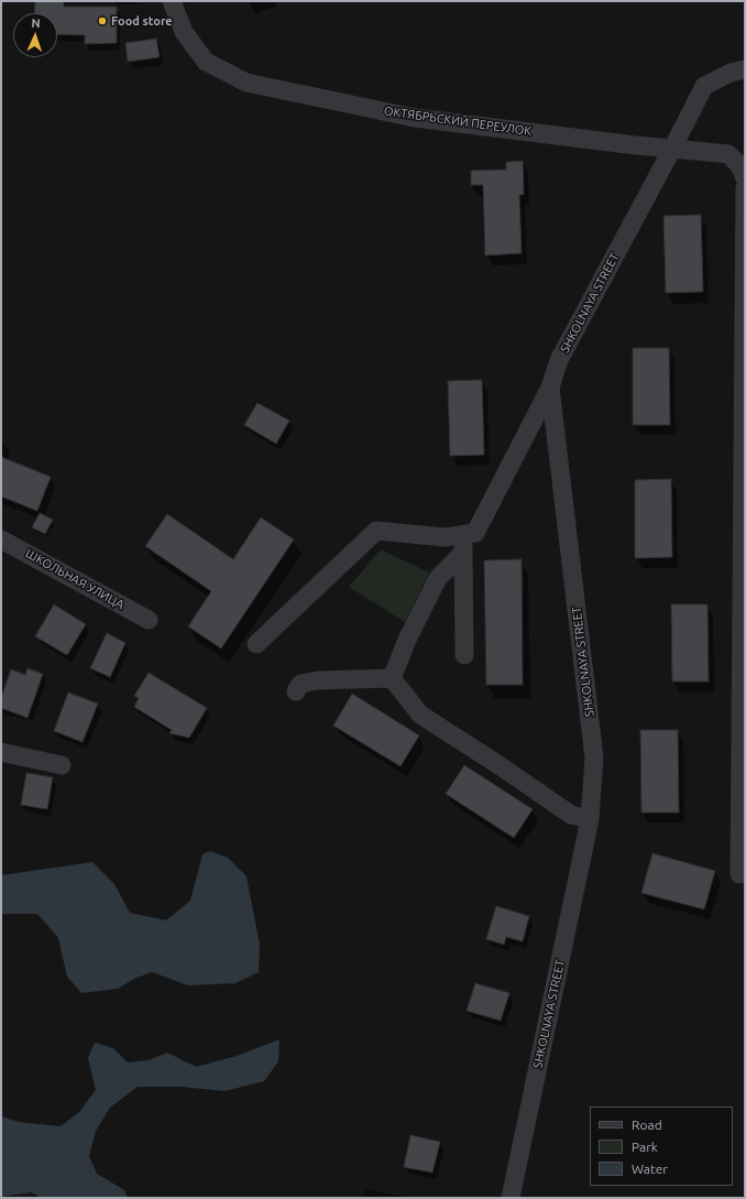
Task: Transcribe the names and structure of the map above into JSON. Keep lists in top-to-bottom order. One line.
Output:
{"streets":{"street":["ОКТЯБРЬСКИЙ ПЕРЕУЛОК","SHKOLNAYA STREET","ШКОЛЬНАЯ УЛИЦА"]},"crossings":[["ОКТЯБРЬСКИЙ ПЕРЕУЛОК","SHKOLNAYA STREET"]],"places":["Food store"],"legend":["Road","Park","Water"],"north":"top"}
